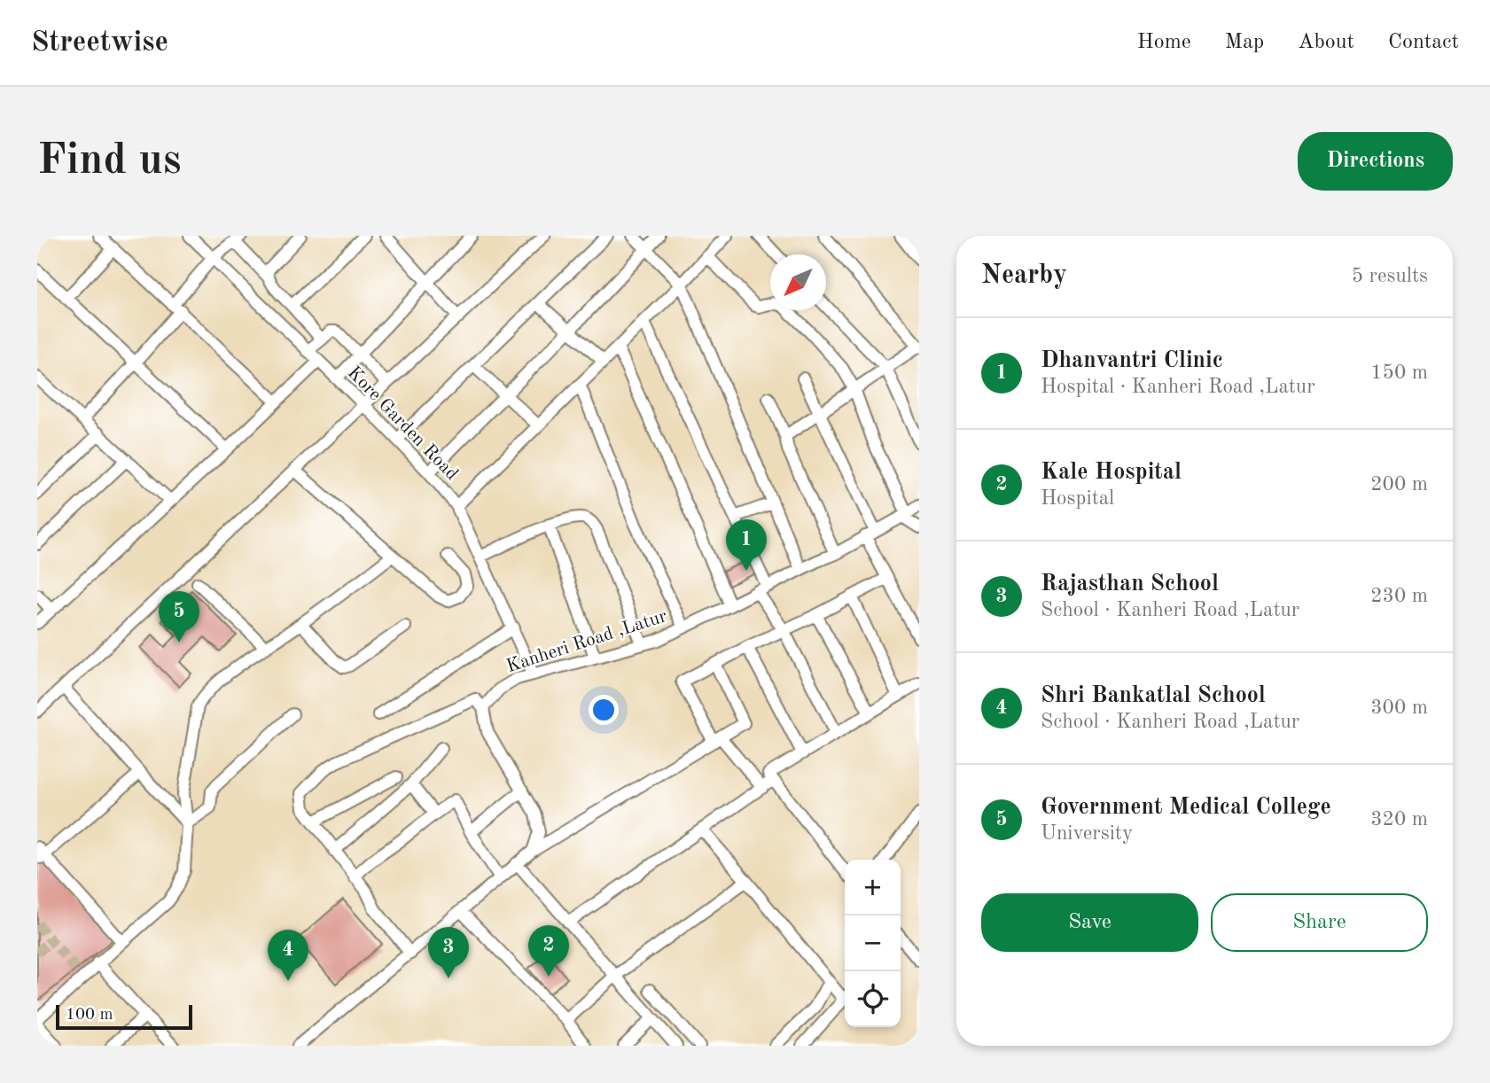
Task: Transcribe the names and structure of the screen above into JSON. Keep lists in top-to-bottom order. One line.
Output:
{"streets":{"street":["Kore Garden Road","Kanheri Road ,Latur"]},"crossings":[["Kore Garden Road","Kanheri Road ,Latur"]],"scale_bar":"100 m","north":"bottom left","page":{"header":"Streetwise","nav":["Home","Map","About","Contact"],"buttons":["Directions",["Save","Share"]],"title":"Find us","heading":["Nearby","5 results"],"list":[{"mark":"1","name":"Dhanvantri Clinic","note":"Hospital · Kanheri Road ,Latur","value":"150 m"},{"mark":"2","name":"Kale Hospital","note":"Hospital","value":"200 m"},{"mark":"3","name":"Rajasthan School","note":"School · Kanheri Road ,Latur","value":"230 m"},{"mark":"4","name":"Shri Bankatlal School","note":"School · Kanheri Road ,Latur","value":"300 m"},{"mark":"5","name":"Government Medical College","note":"University","value":"320 m"}],"pins":["1","5","2","3","4"],"map_buttons":["+","−"],"scale":"100 m"}}
